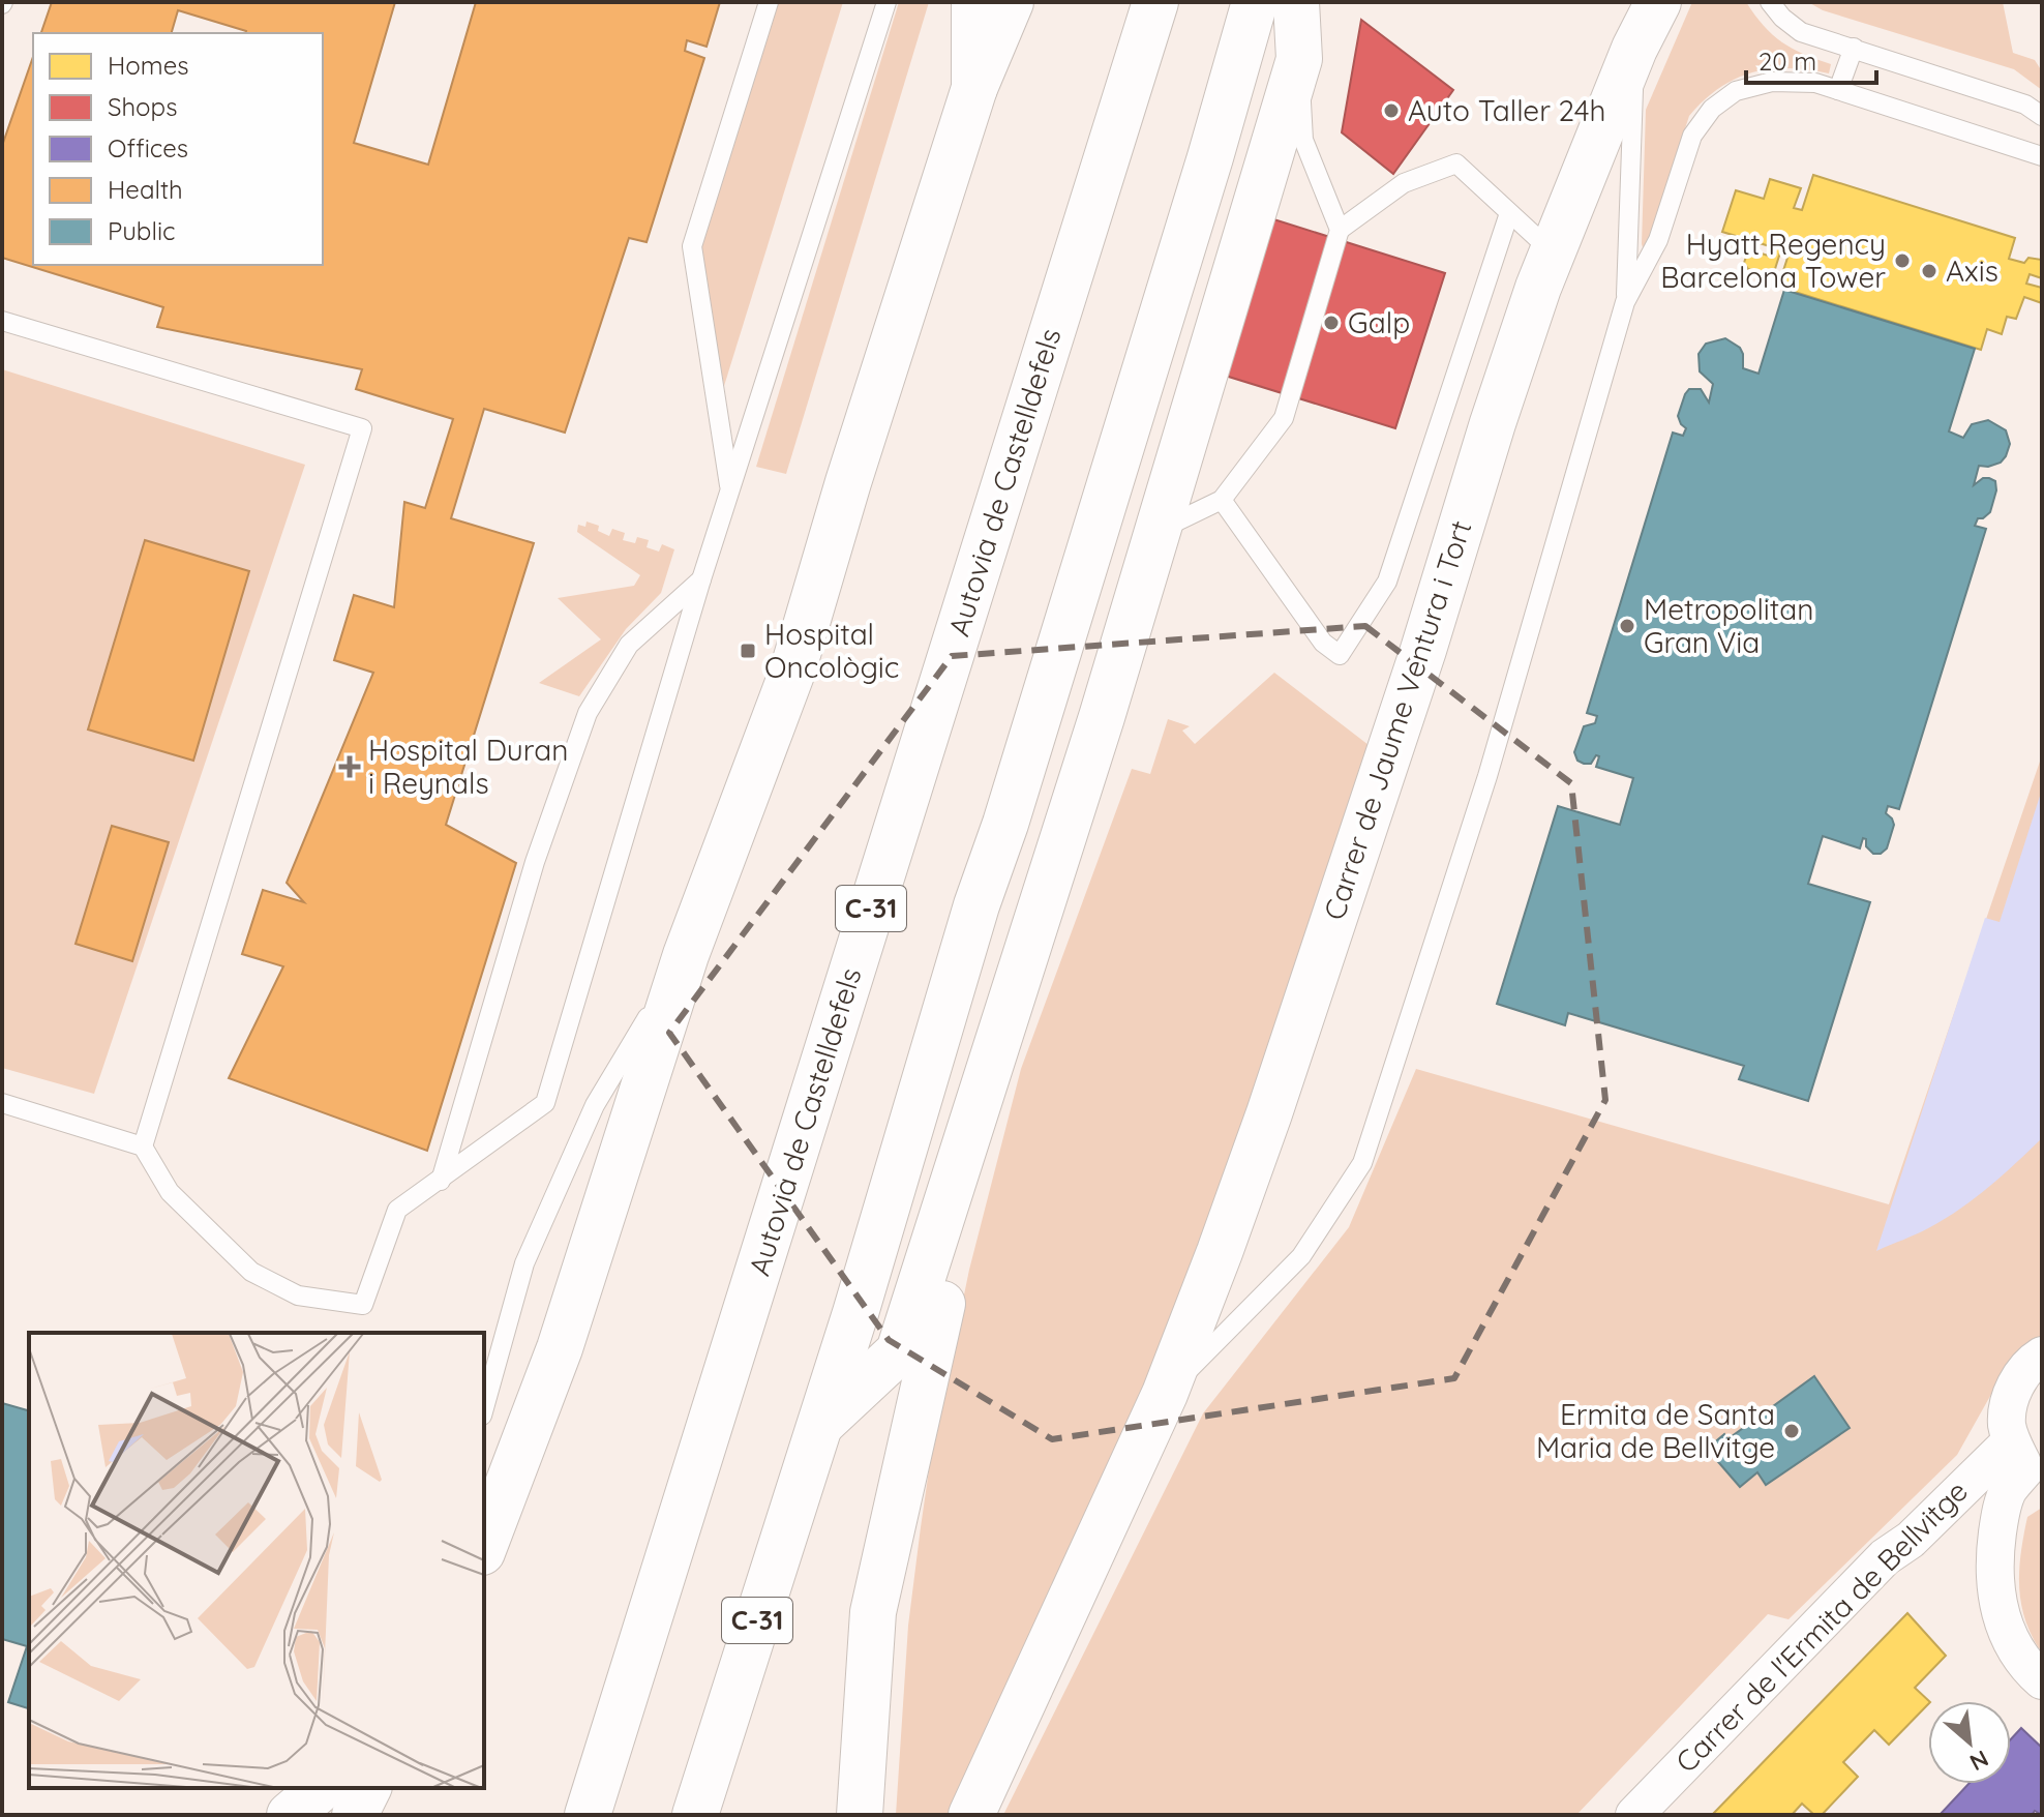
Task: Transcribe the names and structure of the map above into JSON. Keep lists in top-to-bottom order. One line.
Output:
{"streets":{"main road":["Autovia de Castelldefels","Carrer de Jaume Ventura i Tort","C-31"],"street":["Carrer de l'Ermita de Bellvitge"]},"places":{"other":["Auto Taller 24h","Hyatt Regency Barcelona Tower","Axis","Galp","Metropolitan Gran Via","Ermita de Santa Maria de Bellvitge"],"transit":["Hospital Oncològic"],"health":["Hospital Duran i Reynals"]},"legend":["Homes","Shops","Offices","Health","Public"],"scale_bar":"20 m","north":"bottom right"}
